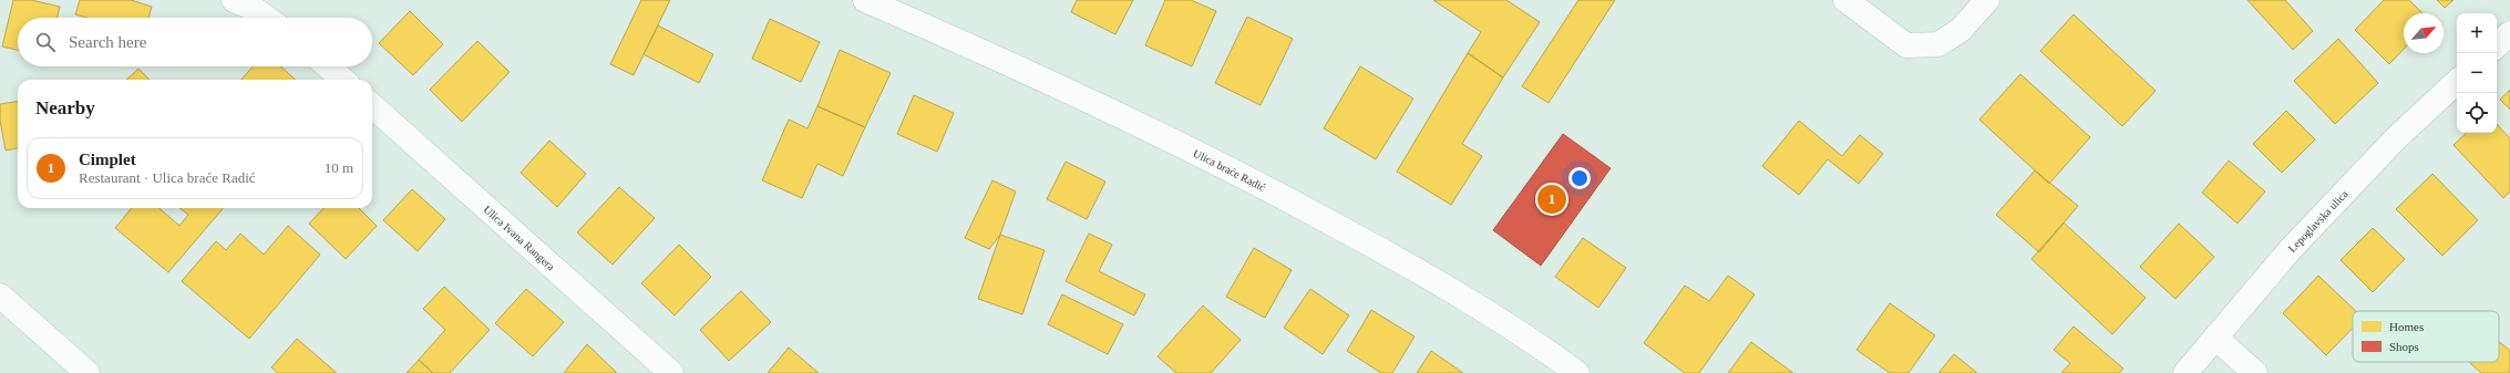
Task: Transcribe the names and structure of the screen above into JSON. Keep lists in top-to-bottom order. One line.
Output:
{"streets":{"street":["Ulica braće Radić","Lepoglavska ulica","Ulica Ivana Rangera"]},"legend":["Homes","Shops"],"north":"top right","page":{"map_buttons":["+","−"],"search":"Search here","heading":"Nearby","list":[{"mark":"1","name":"Cimplet","note":"Restaurant · Ulica braće Radić","value":"10 m"}],"pins":"1"}}
